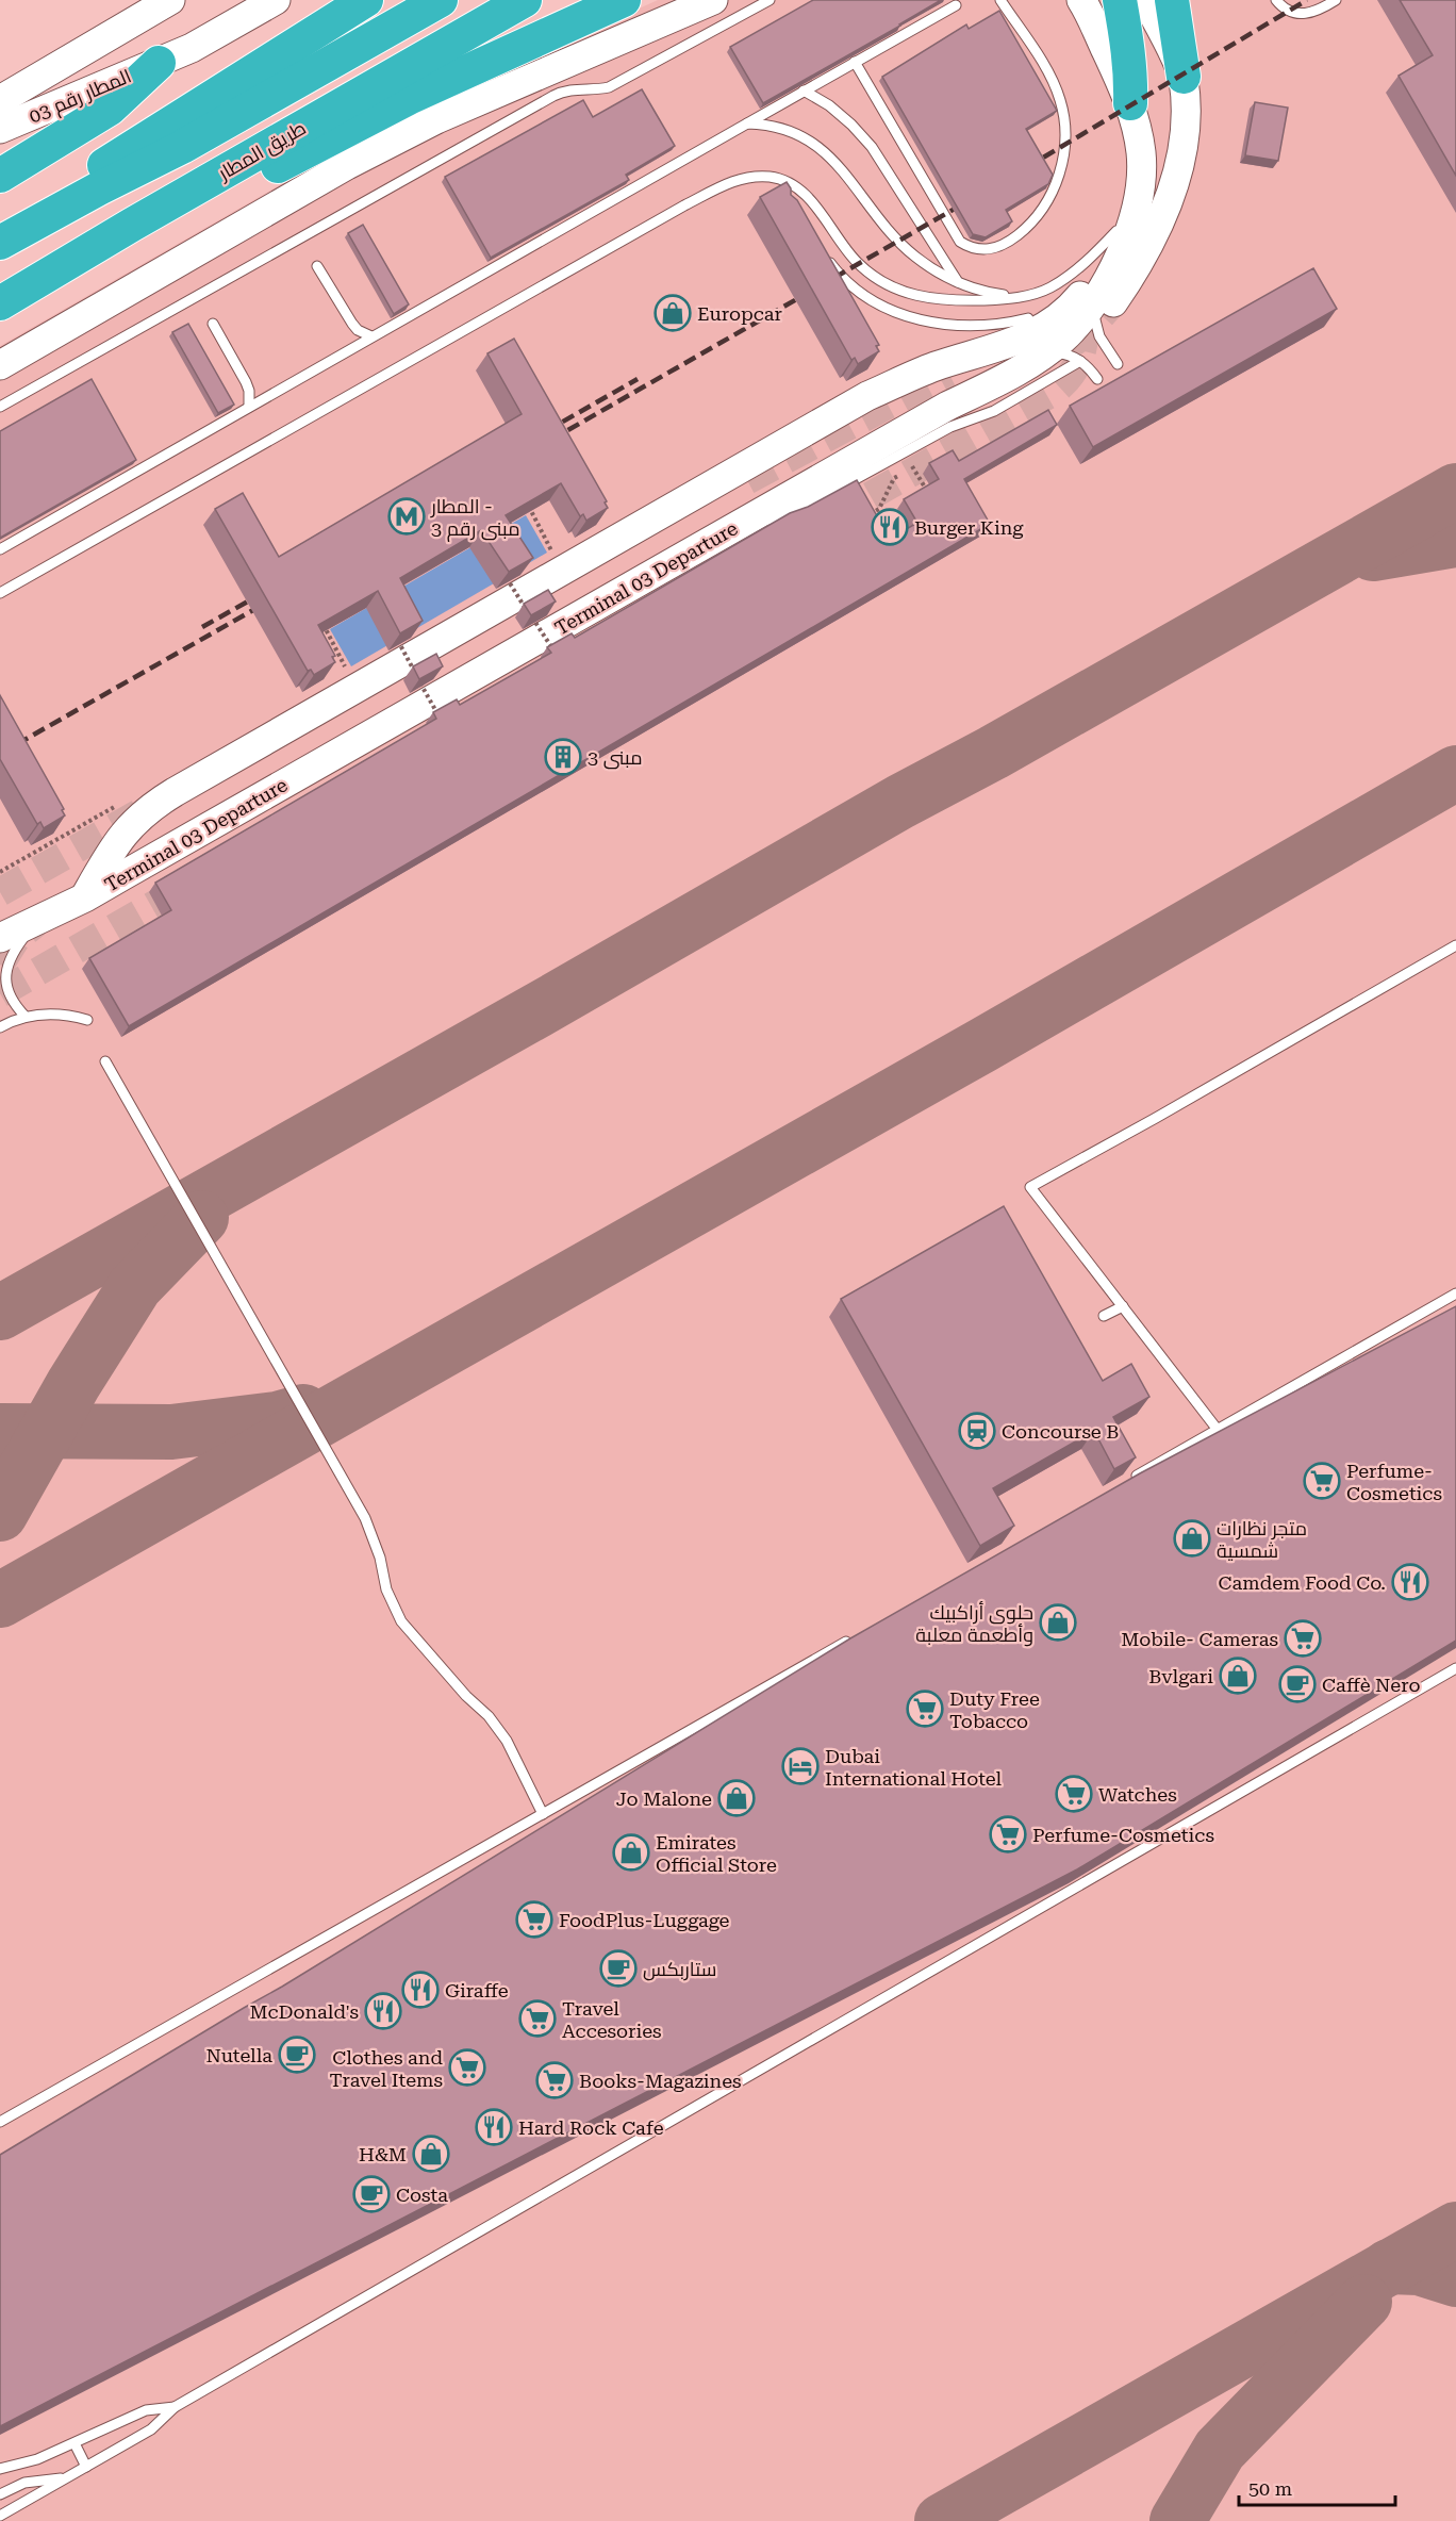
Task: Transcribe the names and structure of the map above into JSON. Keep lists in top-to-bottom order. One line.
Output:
{"streets":{"highway":["طريق المطار"],"main road":["المطار رقم 03","Terminal 03 Departure"]},"places":{"shop":["Europcar","متجر نظارات شمسية","حلوى أراكبيك وأطعمة معلبة","Bvlgari","Jo Malone","Emirates Official Store","H&M"],"metro station":["المطار - مبنى رقم 3"],"restaurant":["Burger King","Camdem Food Co.","Giraffe","McDonald's","Hard Rock Cafe"],"building":["مبنى 3"],"station":["Concourse B"],"supermarket":["Perfume- Cosmetics","Mobile- Cameras","Duty Free Tobacco","Watches","Perfume-Cosmetics","FoodPlus-Luggage","Travel Accesories","Clothes and Travel Items","Books-Magazines"],"cafe":["Caffè Nero","ستاربكس","Nutella","Costa"],"hotel":["Dubai International Hotel"]},"scale_bar":"50 m"}
